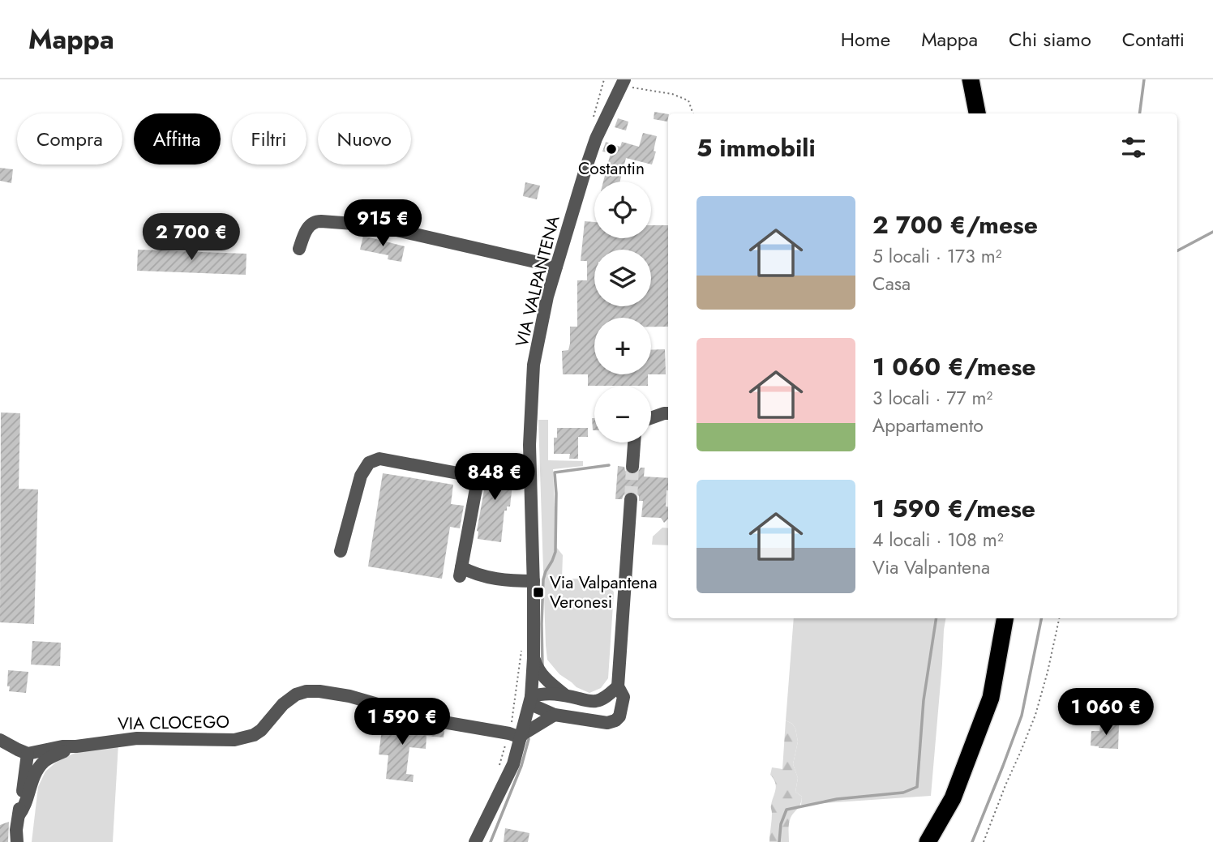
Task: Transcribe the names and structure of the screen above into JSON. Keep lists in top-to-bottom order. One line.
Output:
{"streets":{"street":["VIA VALPANTENA","VIA CLOCEGO"]},"crossings":[["VIA VALPANTENA","VIA CLOCEGO"]],"places":{"other":["Costantin"],"transit":["Via Valpantena Veronesi"]},"page":{"header":"Mappa","nav":["Home","Mappa","Chi siamo","Contatti"],"chip":["Compra","Affitta","Filtri","Nuovo"],"heading":"5 immobili","map_buttons":["+","−"],"list":[{"name":"2 700 €/mese","note":"5 locali · 173 m² · Casa"},{"name":"1 060 €/mese","note":"3 locali · 77 m² · Appartamento"},{"name":"1 590 €/mese","note":"4 locali · 108 m² · Via Valpantena"}],"price":["915 €","2 700 €","848 €","1 060 €","1 590 €"]}}
